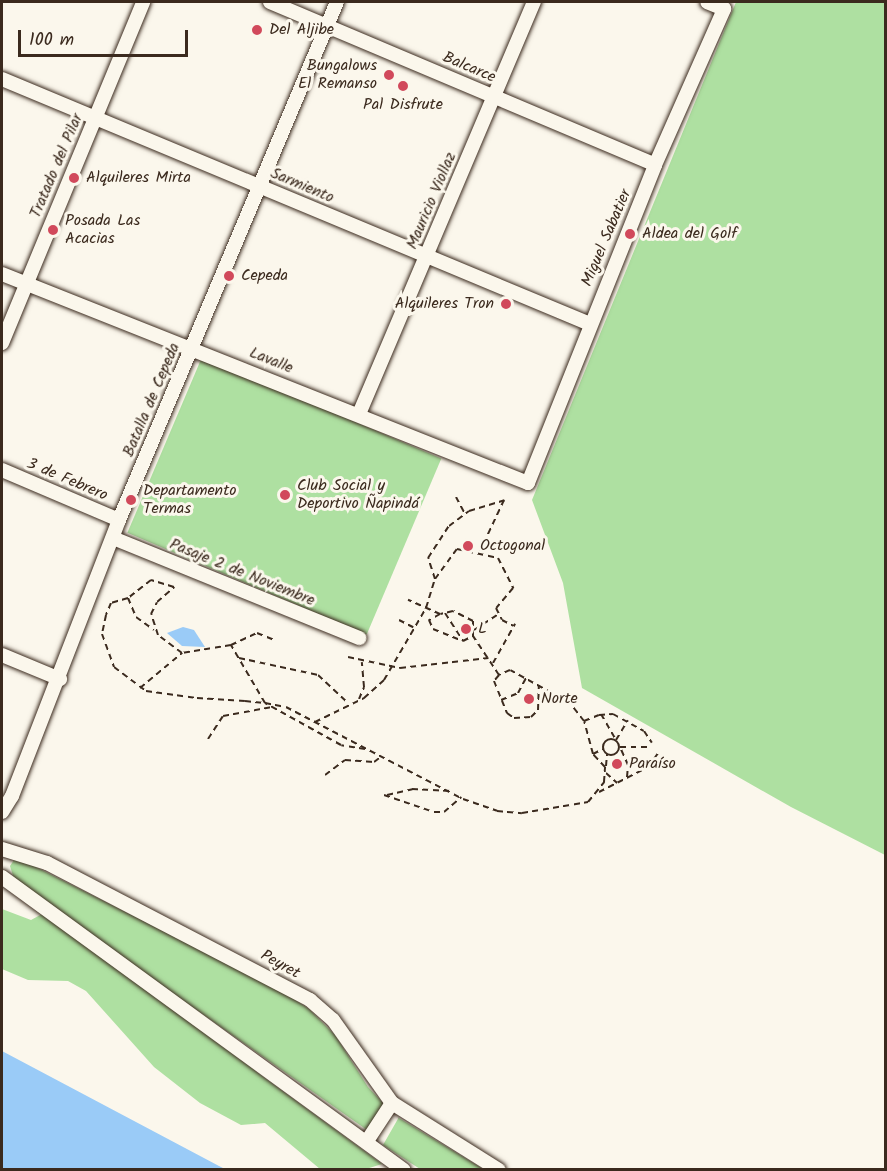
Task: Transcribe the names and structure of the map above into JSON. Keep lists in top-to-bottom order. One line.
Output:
{"streets":{"street":["Balcarce","Tratado del Pilar","Sarmiento","Mauricio Viollaz","Miguel Sabatier","Lavalle","Batalla de Cepeda","3 de Febrero","Pasaje 2 de Noviembre","Peyret"]},"crossings":[["Balcarce","Mauricio Viollaz"],["Balcarce","Miguel Sabatier"],["Balcarce","Batalla de Cepeda"],["Tratado del Pilar","Sarmiento"],["Tratado del Pilar","Lavalle"],["Sarmiento","Mauricio Viollaz"],["Sarmiento","Miguel Sabatier"],["Sarmiento","Batalla de Cepeda"],["Mauricio Viollaz","Lavalle"],["Miguel Sabatier","Lavalle"],["Lavalle","Batalla de Cepeda"],["Batalla de Cepeda","3 de Febrero"],["Batalla de Cepeda","Pasaje 2 de Noviembre"]],"places":["Del Aljibe","Bungalows El Remanso","Pal Disfrute","Alquileres Mirta","Posada Las Acacias","Aldea del Golf","Cepeda","Alquileres Tron","Club Social y Deportivo Ñapindá","Departamento Termas","Octogonal","L","Norte","Paraíso"],"scale_bar":"100 m"}
